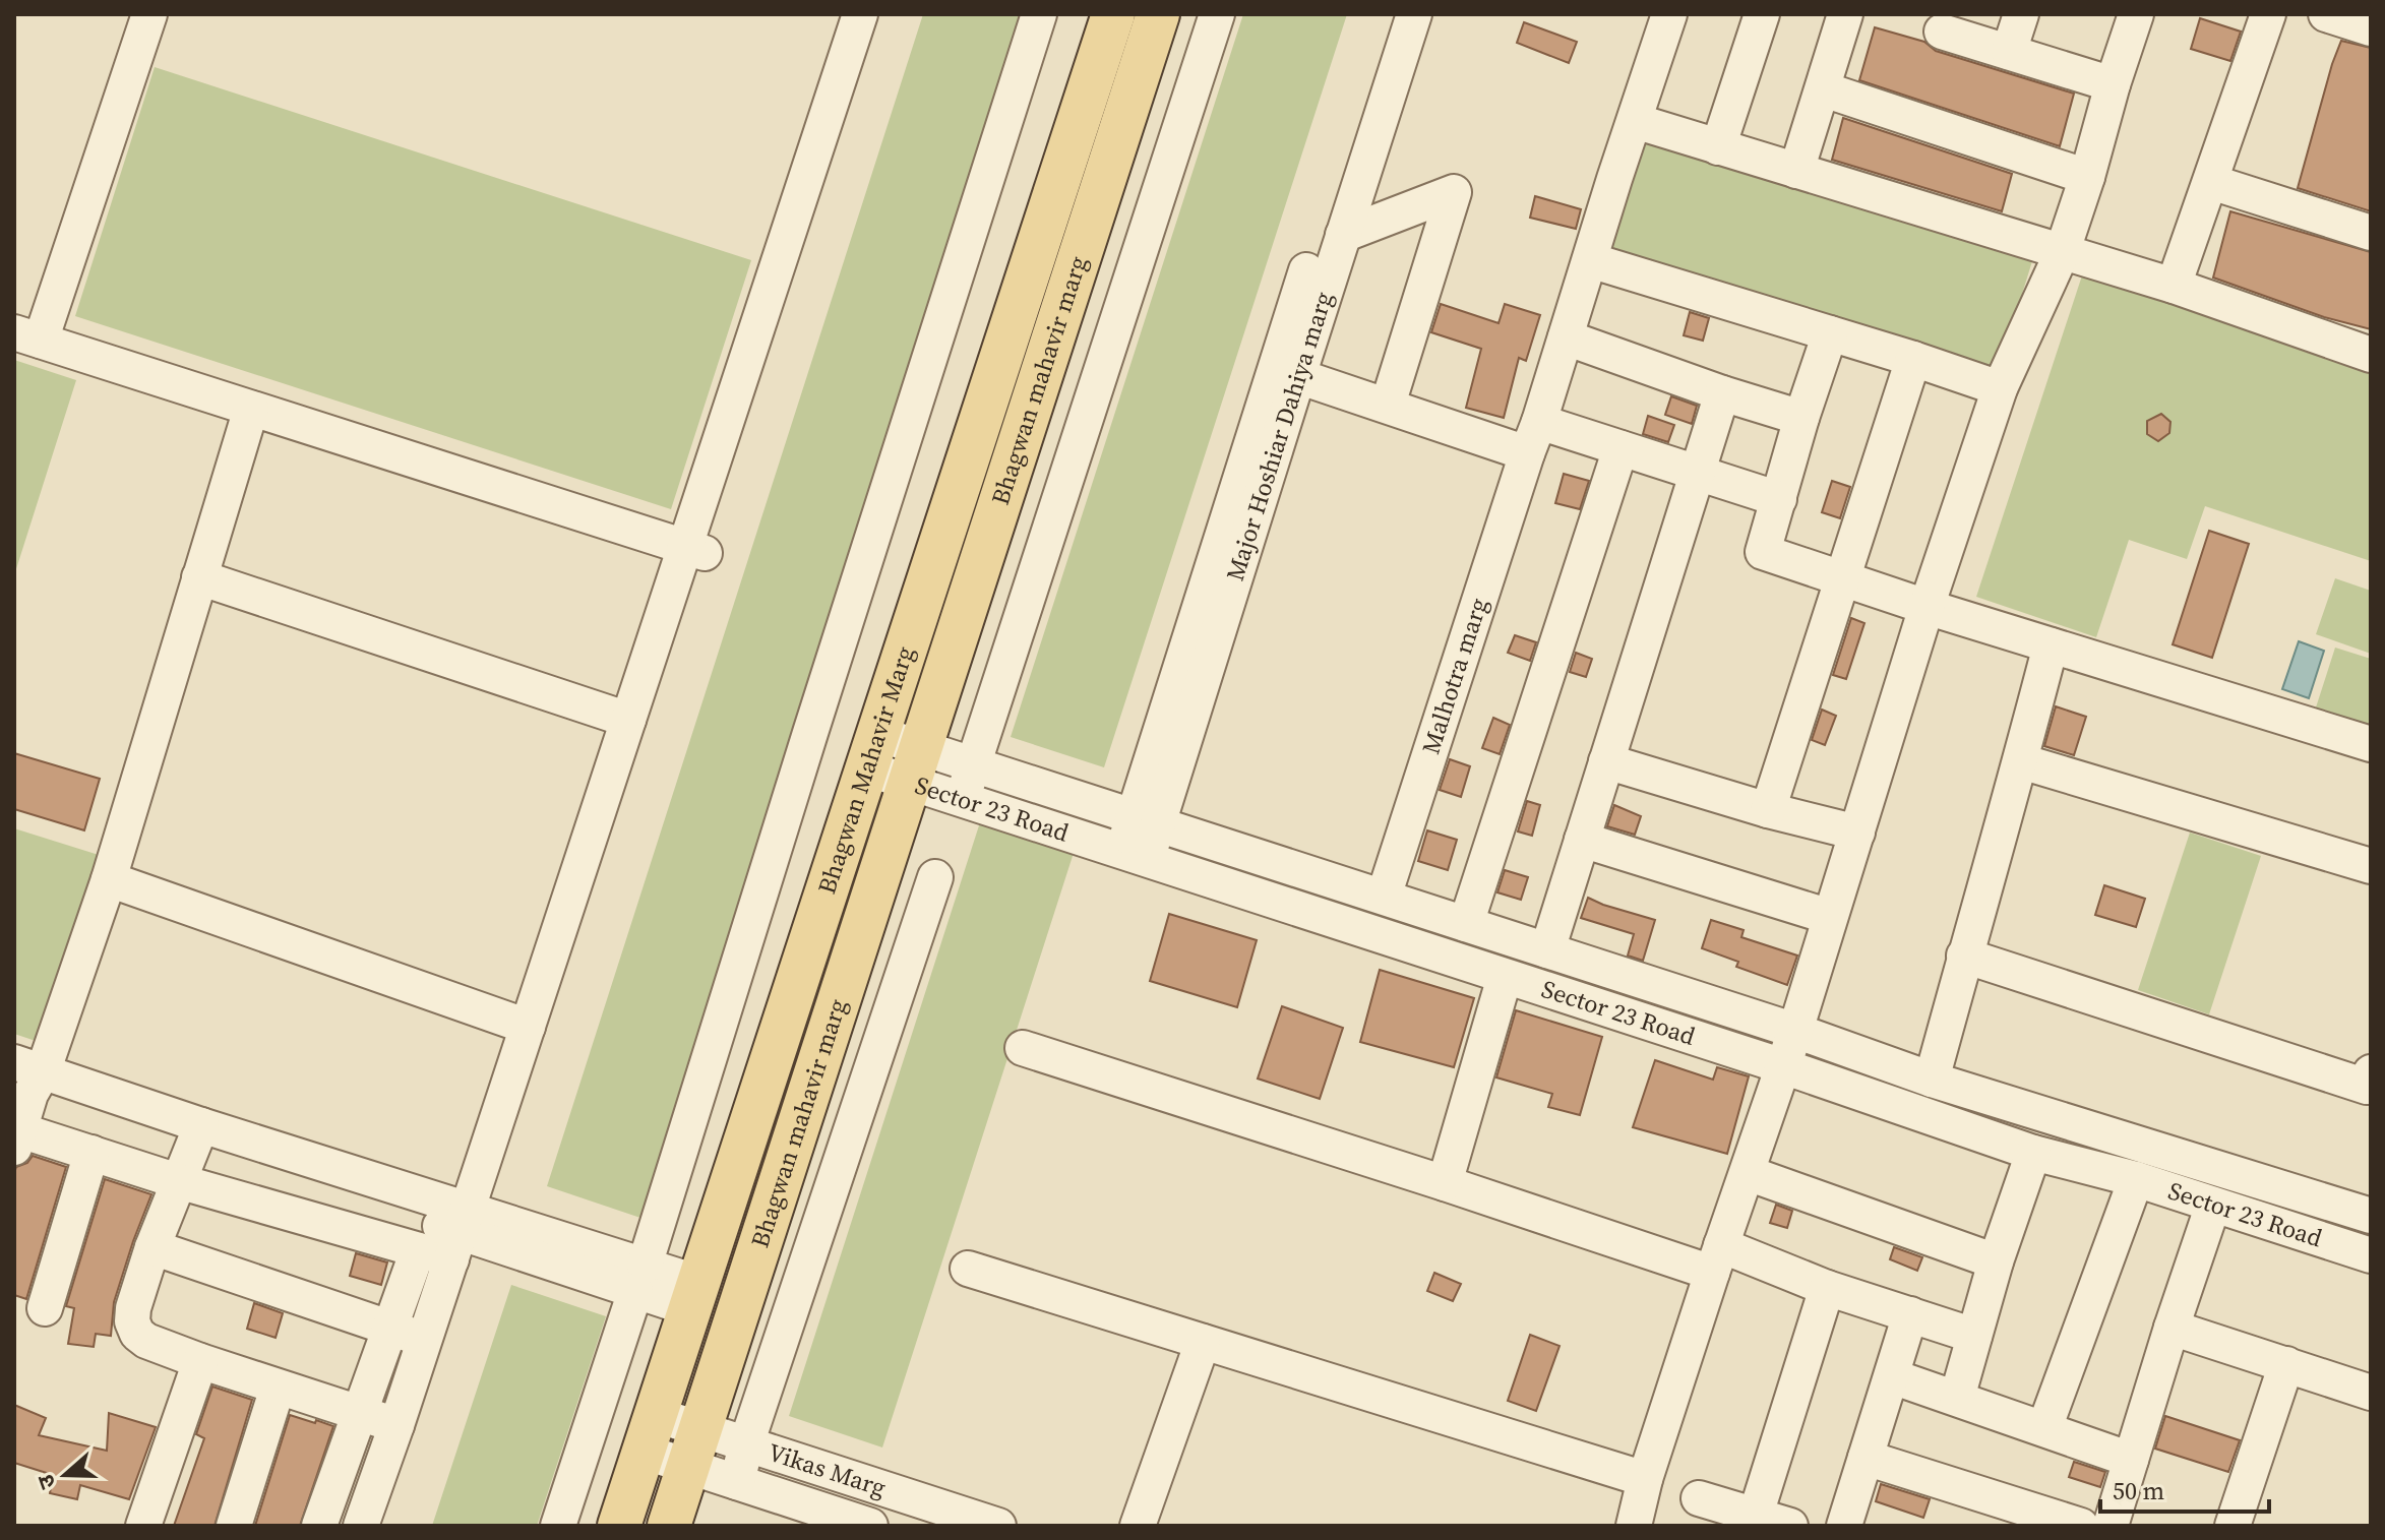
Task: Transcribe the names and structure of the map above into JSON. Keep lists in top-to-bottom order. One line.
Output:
{"streets":{"main road":["Bhagwan mahavir marg","Bhagwan Mahavir Marg"],"street":["Major Hoshiar Dahiya marg","Malhotra marg","Sector 23 Road","Vikas Marg"]},"crossings":[["Bhagwan mahavir marg","Sector 23 Road"],["Bhagwan mahavir marg","Vikas Marg"],["Major Hoshiar Dahiya marg","Sector 23 Road"],["Malhotra marg","Sector 23 Road"],["Bhagwan Mahavir Marg","Sector 23 Road"],["Bhagwan Mahavir Marg","Vikas Marg"]],"scale_bar":"50 m","north":"left"}
